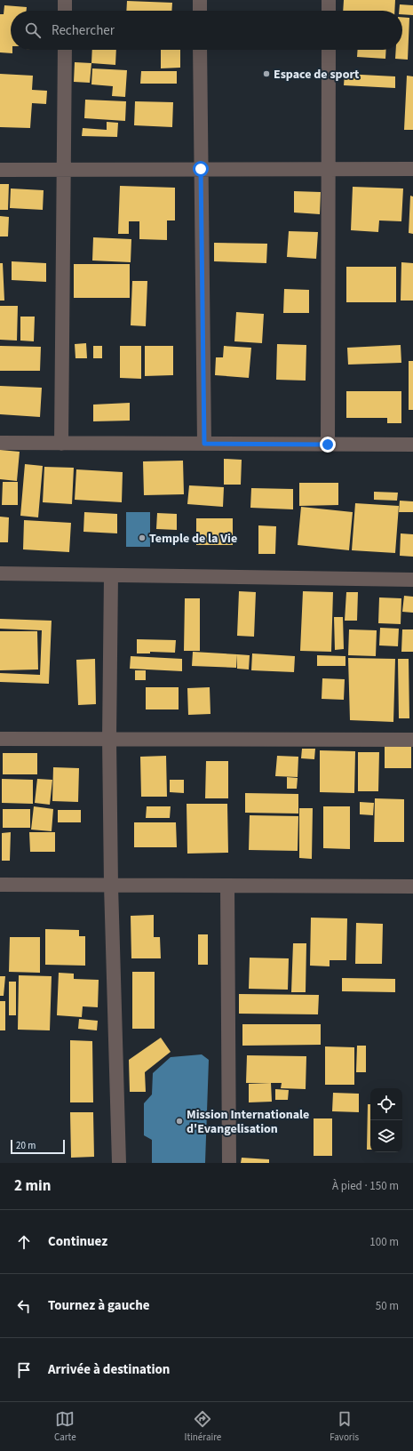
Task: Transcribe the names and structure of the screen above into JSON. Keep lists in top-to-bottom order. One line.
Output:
{"places":["Espace de sport","Temple de la Vie","Mission Internationale d'Evangelisation"],"scale_bar":"20 m","page":{"search":"Rechercher","scale":"20 m","heading":["2 min","À pied · 150 m"],"list":[["Continuez","100 m"],["Tournez à gauche","50 m"],"Arrivée à destination"],"nav":["Carte","Itinéraire","Favoris"]}}
